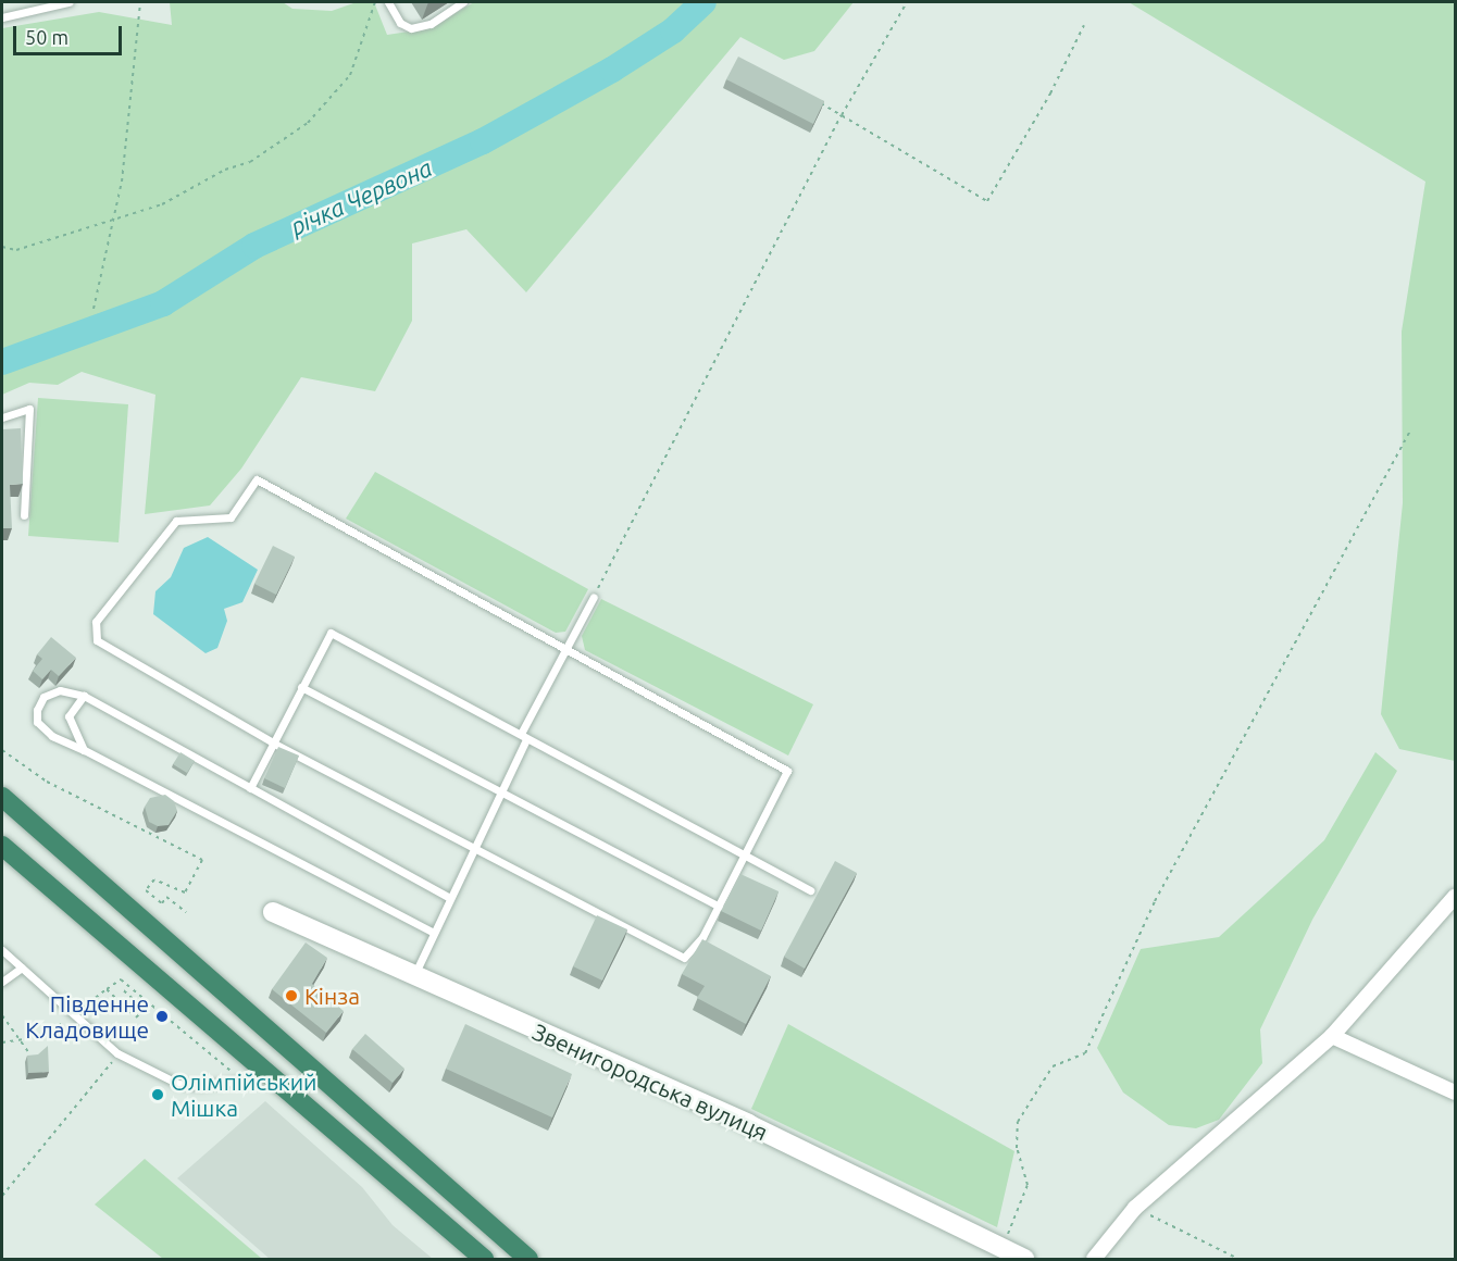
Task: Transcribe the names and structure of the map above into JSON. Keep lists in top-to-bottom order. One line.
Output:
{"streets":{"street":["Звенигородська вулиця"]},"water":["річка Червона"],"places":["Кінза","Південне Кладовище","Олімпійський Мішка"],"scale_bar":"50 m"}
